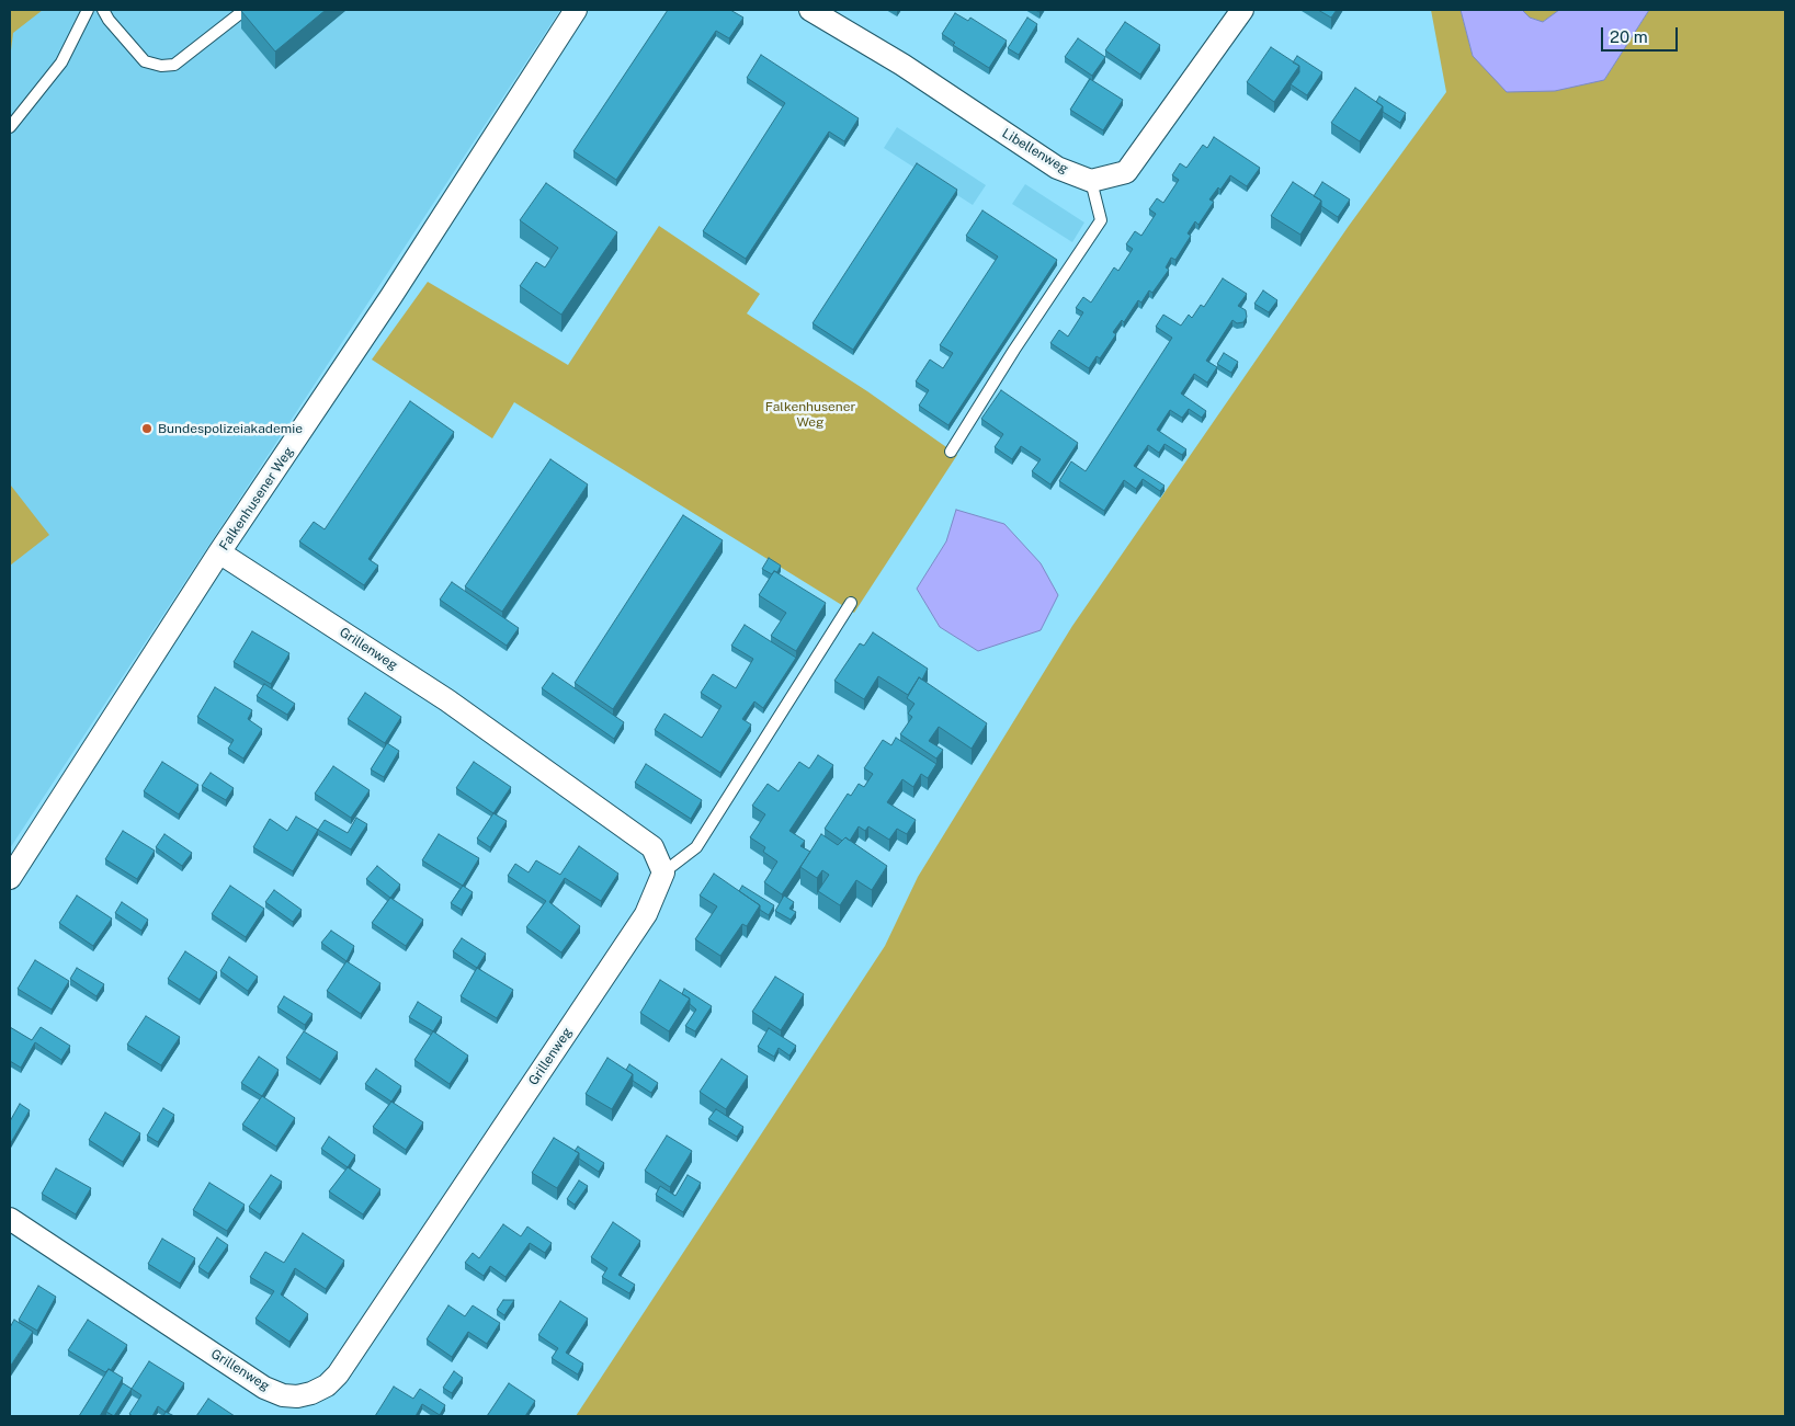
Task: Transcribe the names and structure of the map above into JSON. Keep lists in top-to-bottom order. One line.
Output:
{"streets":{"street":["Libellenweg","Falkenhusener Weg","Grillenweg"]},"crossings":[["Falkenhusener Weg","Grillenweg"]],"parks":["Falkenhusener Weg"],"places":["Bundespolizeiakademie"],"scale_bar":"20 m"}
